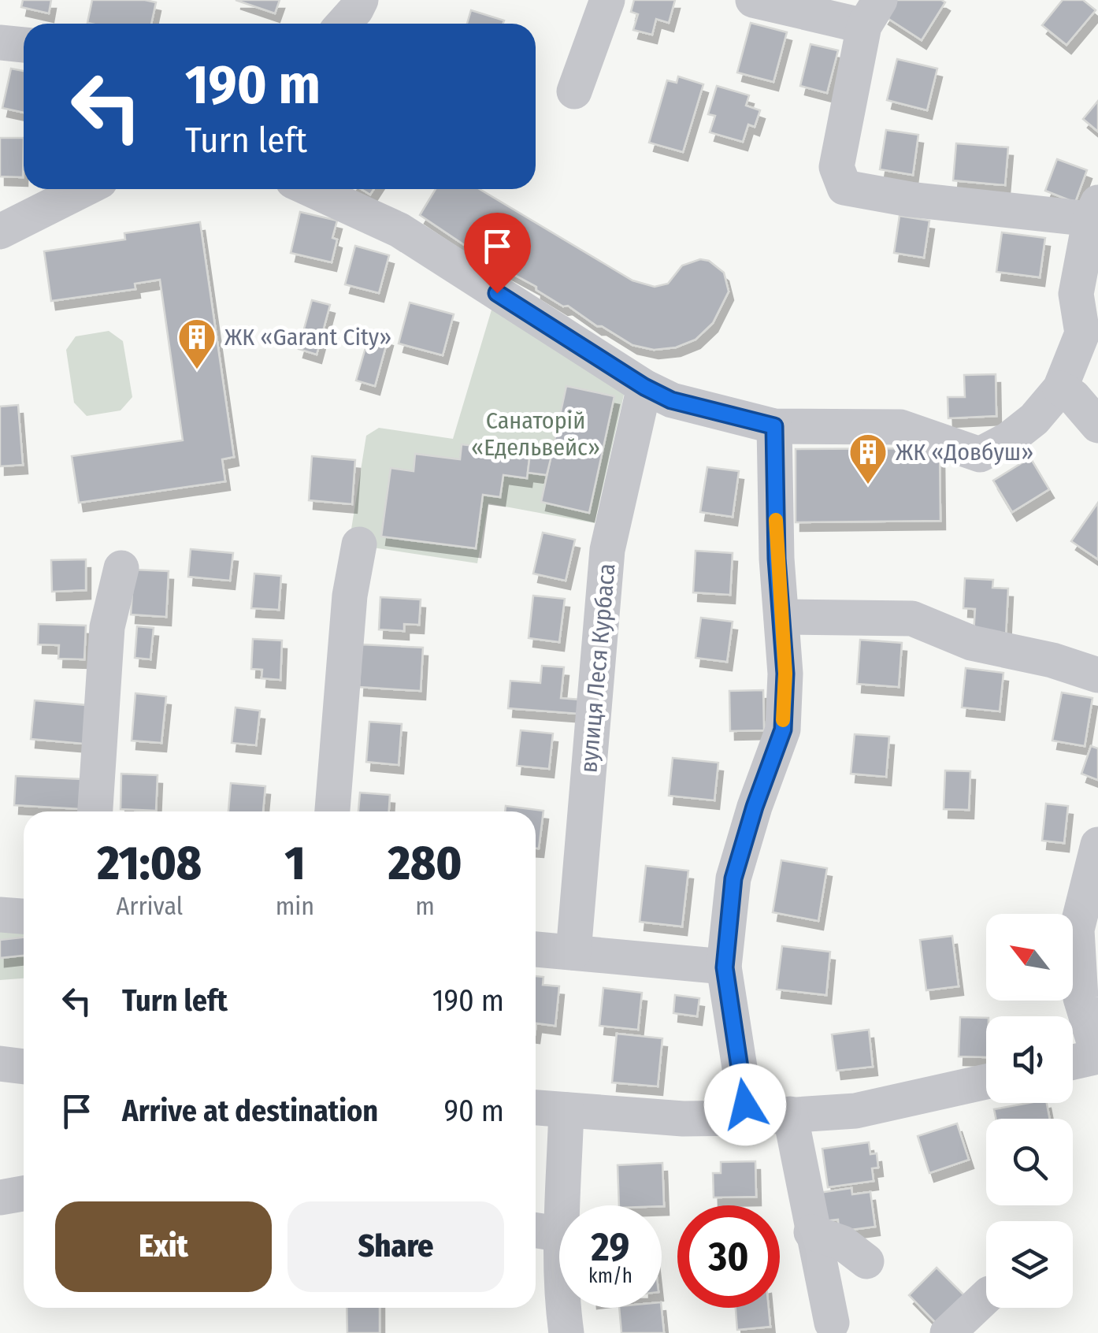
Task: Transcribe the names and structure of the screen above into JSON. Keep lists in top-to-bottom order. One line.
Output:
{"streets":{"street":["вулиця Леся Курбаса"]},"parks":["Санаторій «Едельвейс»"],"places":{"building":["ЖК «Garant City»","ЖК «Довбуш»"]},"north":"top left","page":{"turn":["190 m","Turn left"],"eta":["21:08","Arrival","1","min","280","m"],"list":[{"name":"Turn left","value":"190 m"},{"name":"Arrive at destination","value":"90 m"}],"buttons":["Exit","Share"],"speed":"29 km/h","limit":"30"}}
